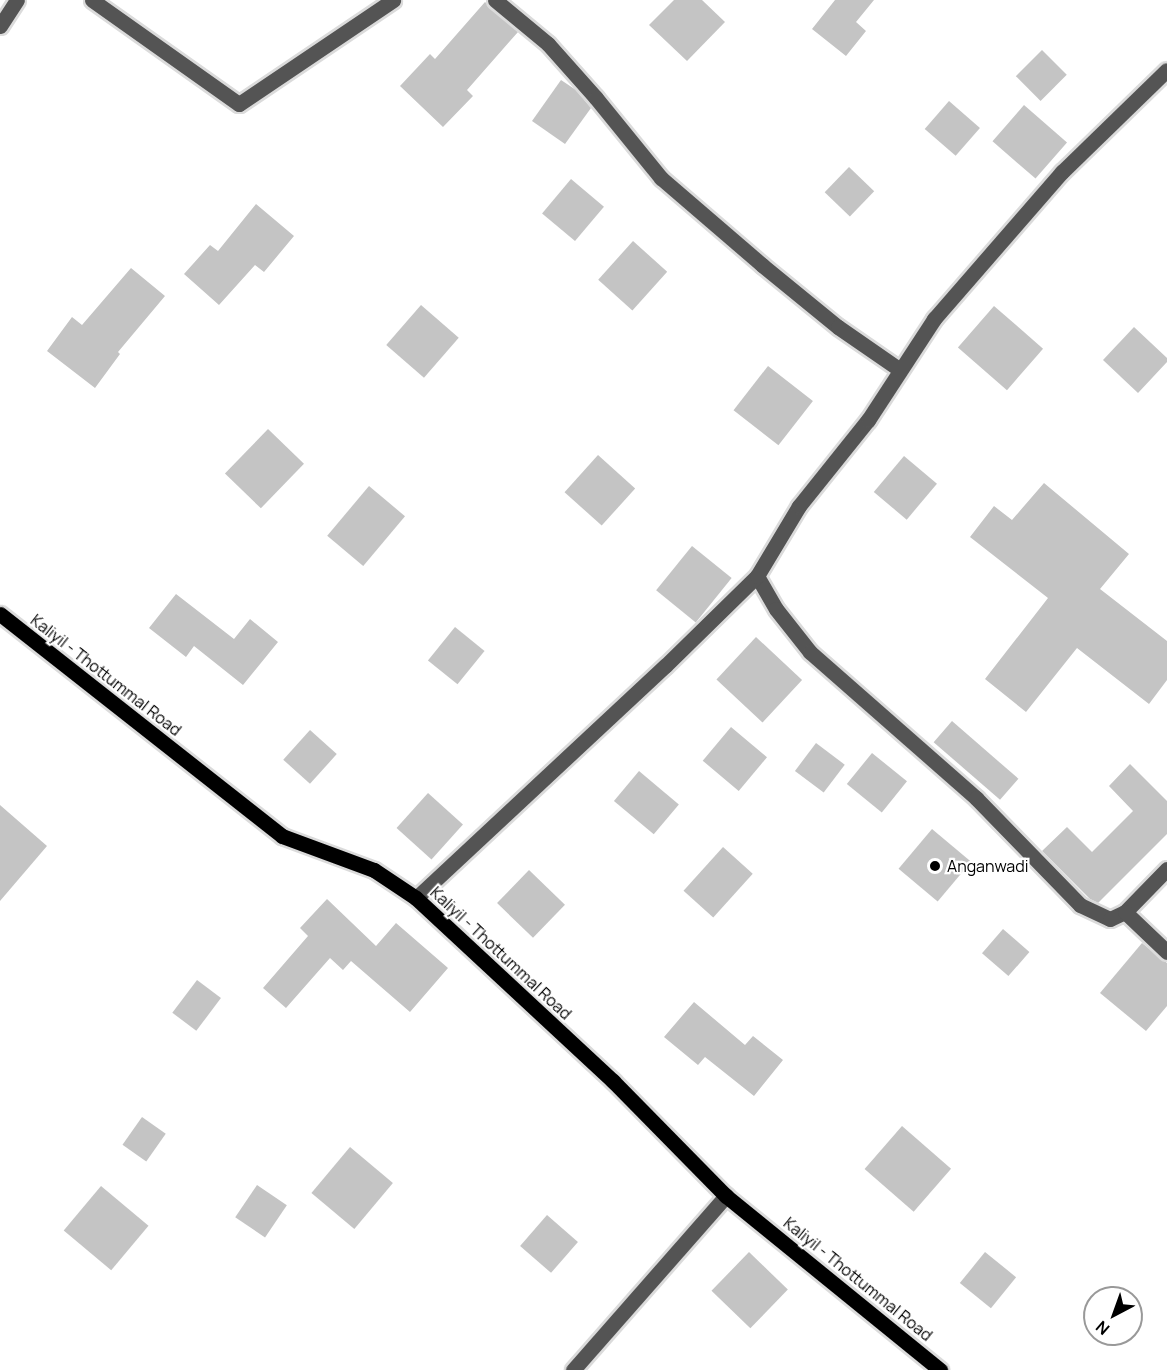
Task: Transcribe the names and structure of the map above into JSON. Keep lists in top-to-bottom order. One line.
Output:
{"streets":{"main road":["Kaliyil - Thottummal Road"]},"places":["Anganwadi"],"north":"bottom left"}
